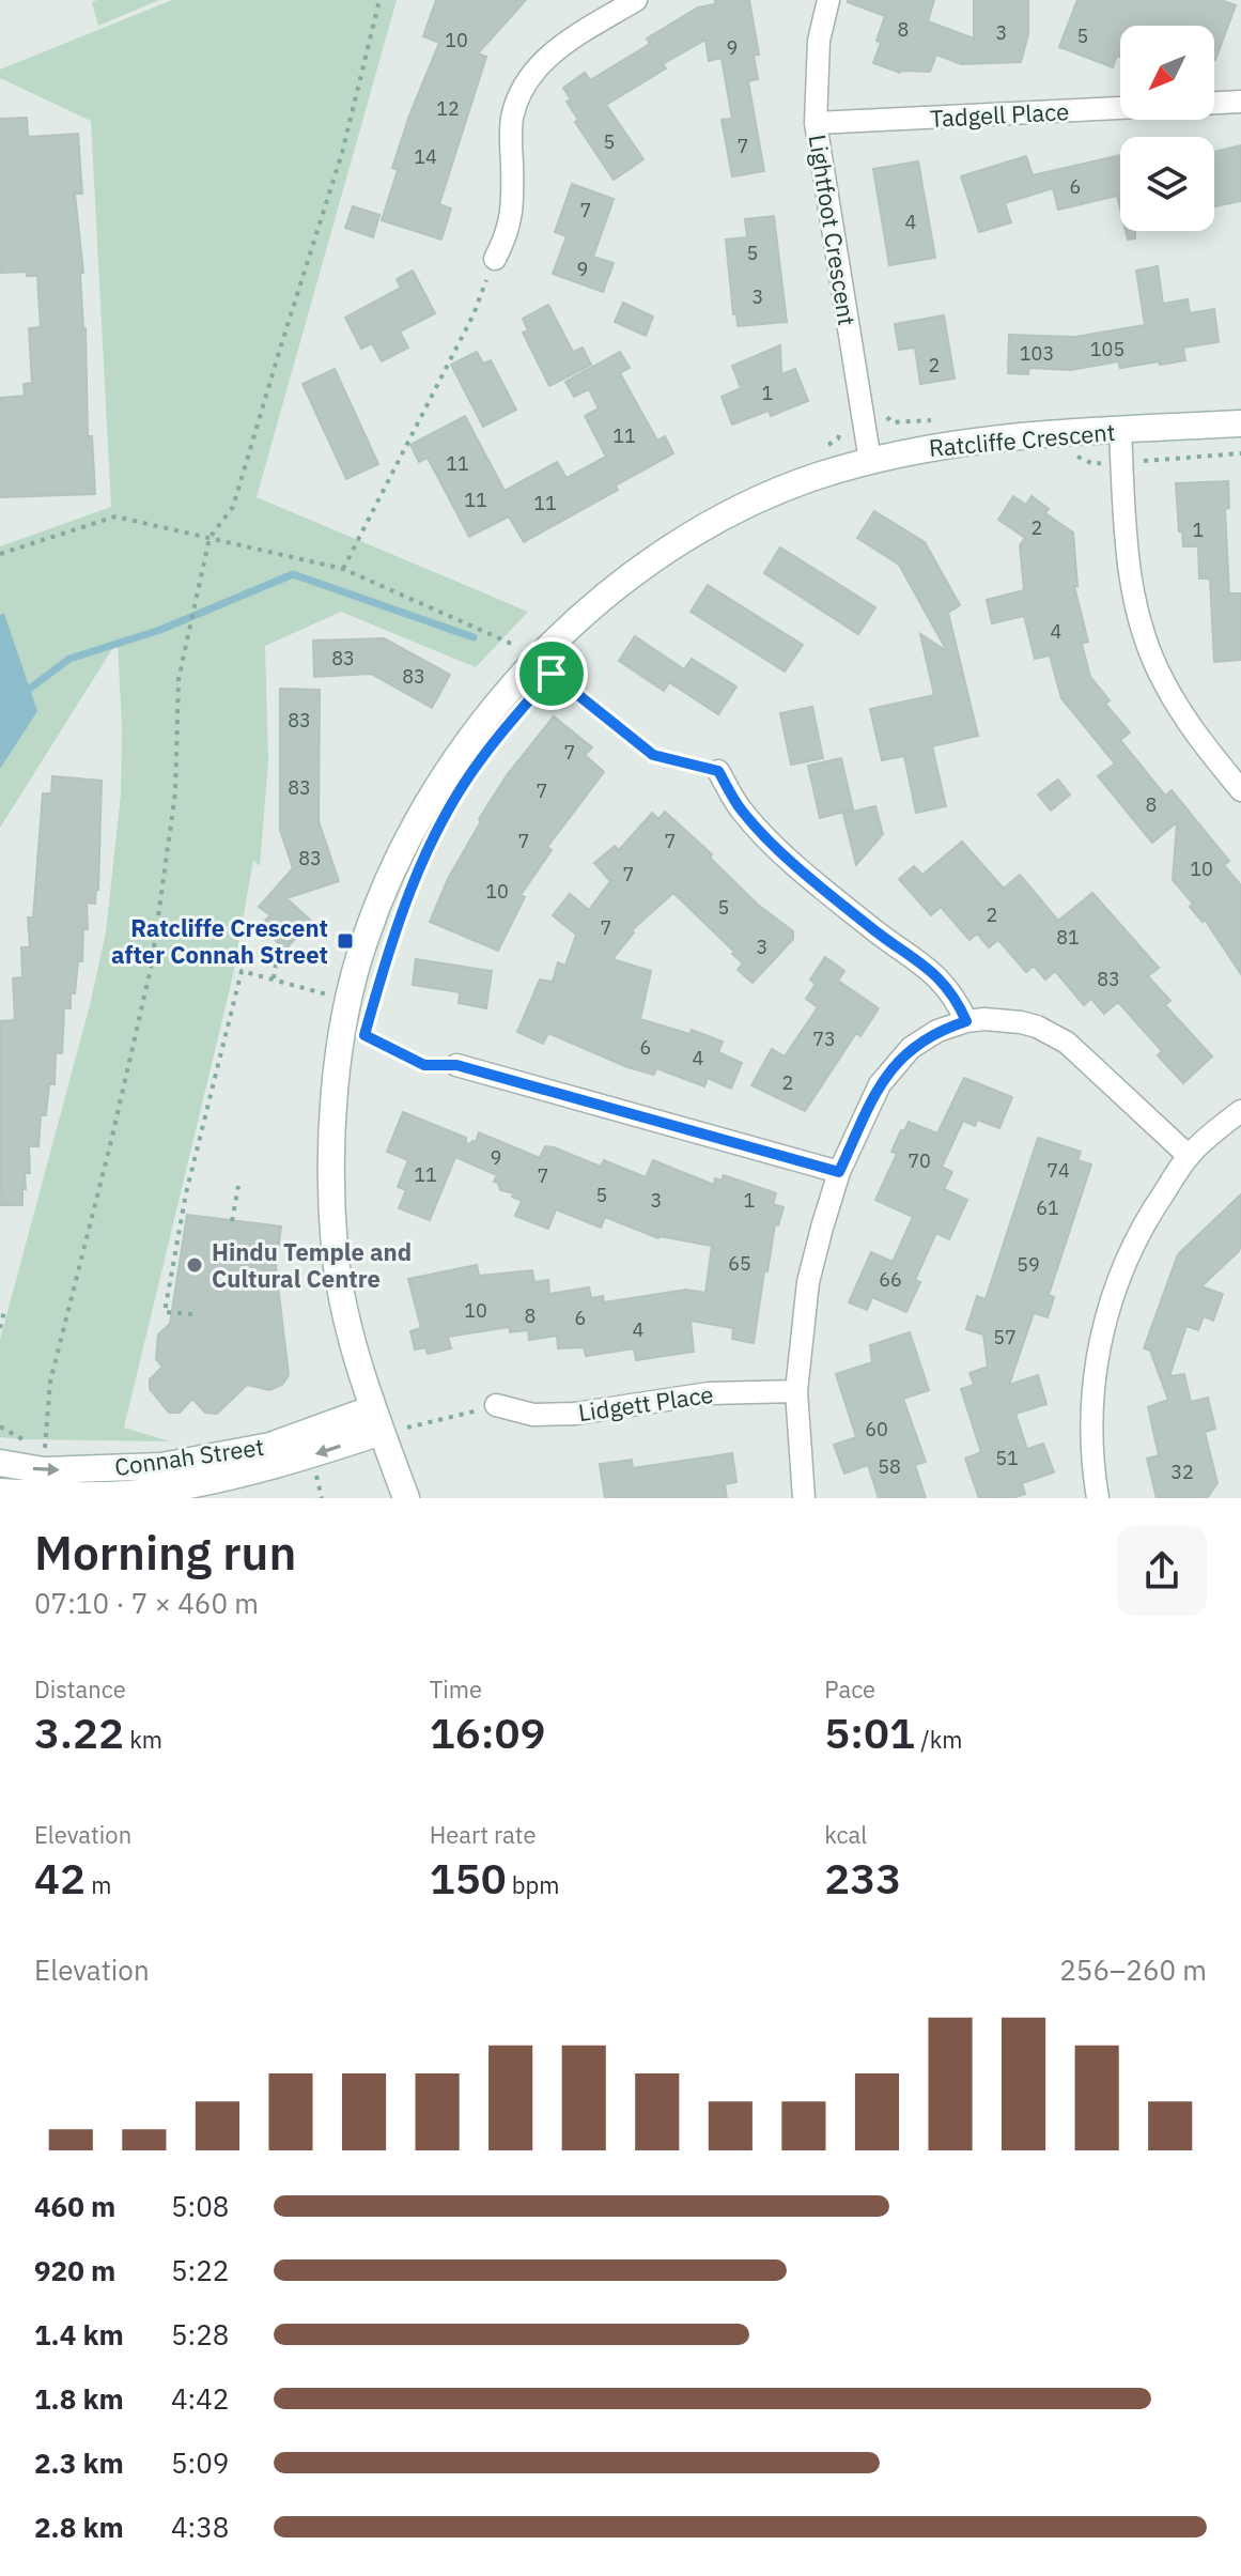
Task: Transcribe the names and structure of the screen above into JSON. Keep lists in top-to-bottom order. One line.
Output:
{"streets":{"street":["Tadgell Place","Lightfoot Crescent","Ratcliffe Crescent","Lidgett Place","Connah Street"]},"crossings":[["Tadgell Place","Lightfoot Crescent"],["Lightfoot Crescent","Ratcliffe Crescent"],["Ratcliffe Crescent","Connah Street"]],"places":{"transit":["Ratcliffe Crescent after Connah Street"],"other":["Hindu Temple and Cultural Centre"]},"house_numbers":["8","3","5","10","9","12","5","7","14","6","7","4","5","9","3","105","103","2","1","11","11","11","11","2","1","4","83","83","83","7","83","7","8","7","7","83","10","7","10","5","2","7","81","3","83","73","6","4","2","9","70","74","11","7","5","3","1","61","65","59","66","10","8","6","4","57","60","51","58","32"],"north":"bottom left","page":{"heading":["Morning run","07:10 · 7 × 460 m"],"stats":[["Distance","3.22 km"],["Time","16:09"],["Pace","5:01 /km"],["Elevation","42 m"],["Heart rate","150 bpm"],["kcal","233"]],"chart":["Elevation","256–260 m"],"list":[{"name":"460 m","note":"5:08"},{"name":"920 m","note":"5:22"},{"name":"1.4 km","note":"5:28"},{"name":"1.8 km","note":"4:42"},{"name":"2.3 km","note":"5:09"},{"name":"2.8 km","note":"4:38"}]}}
